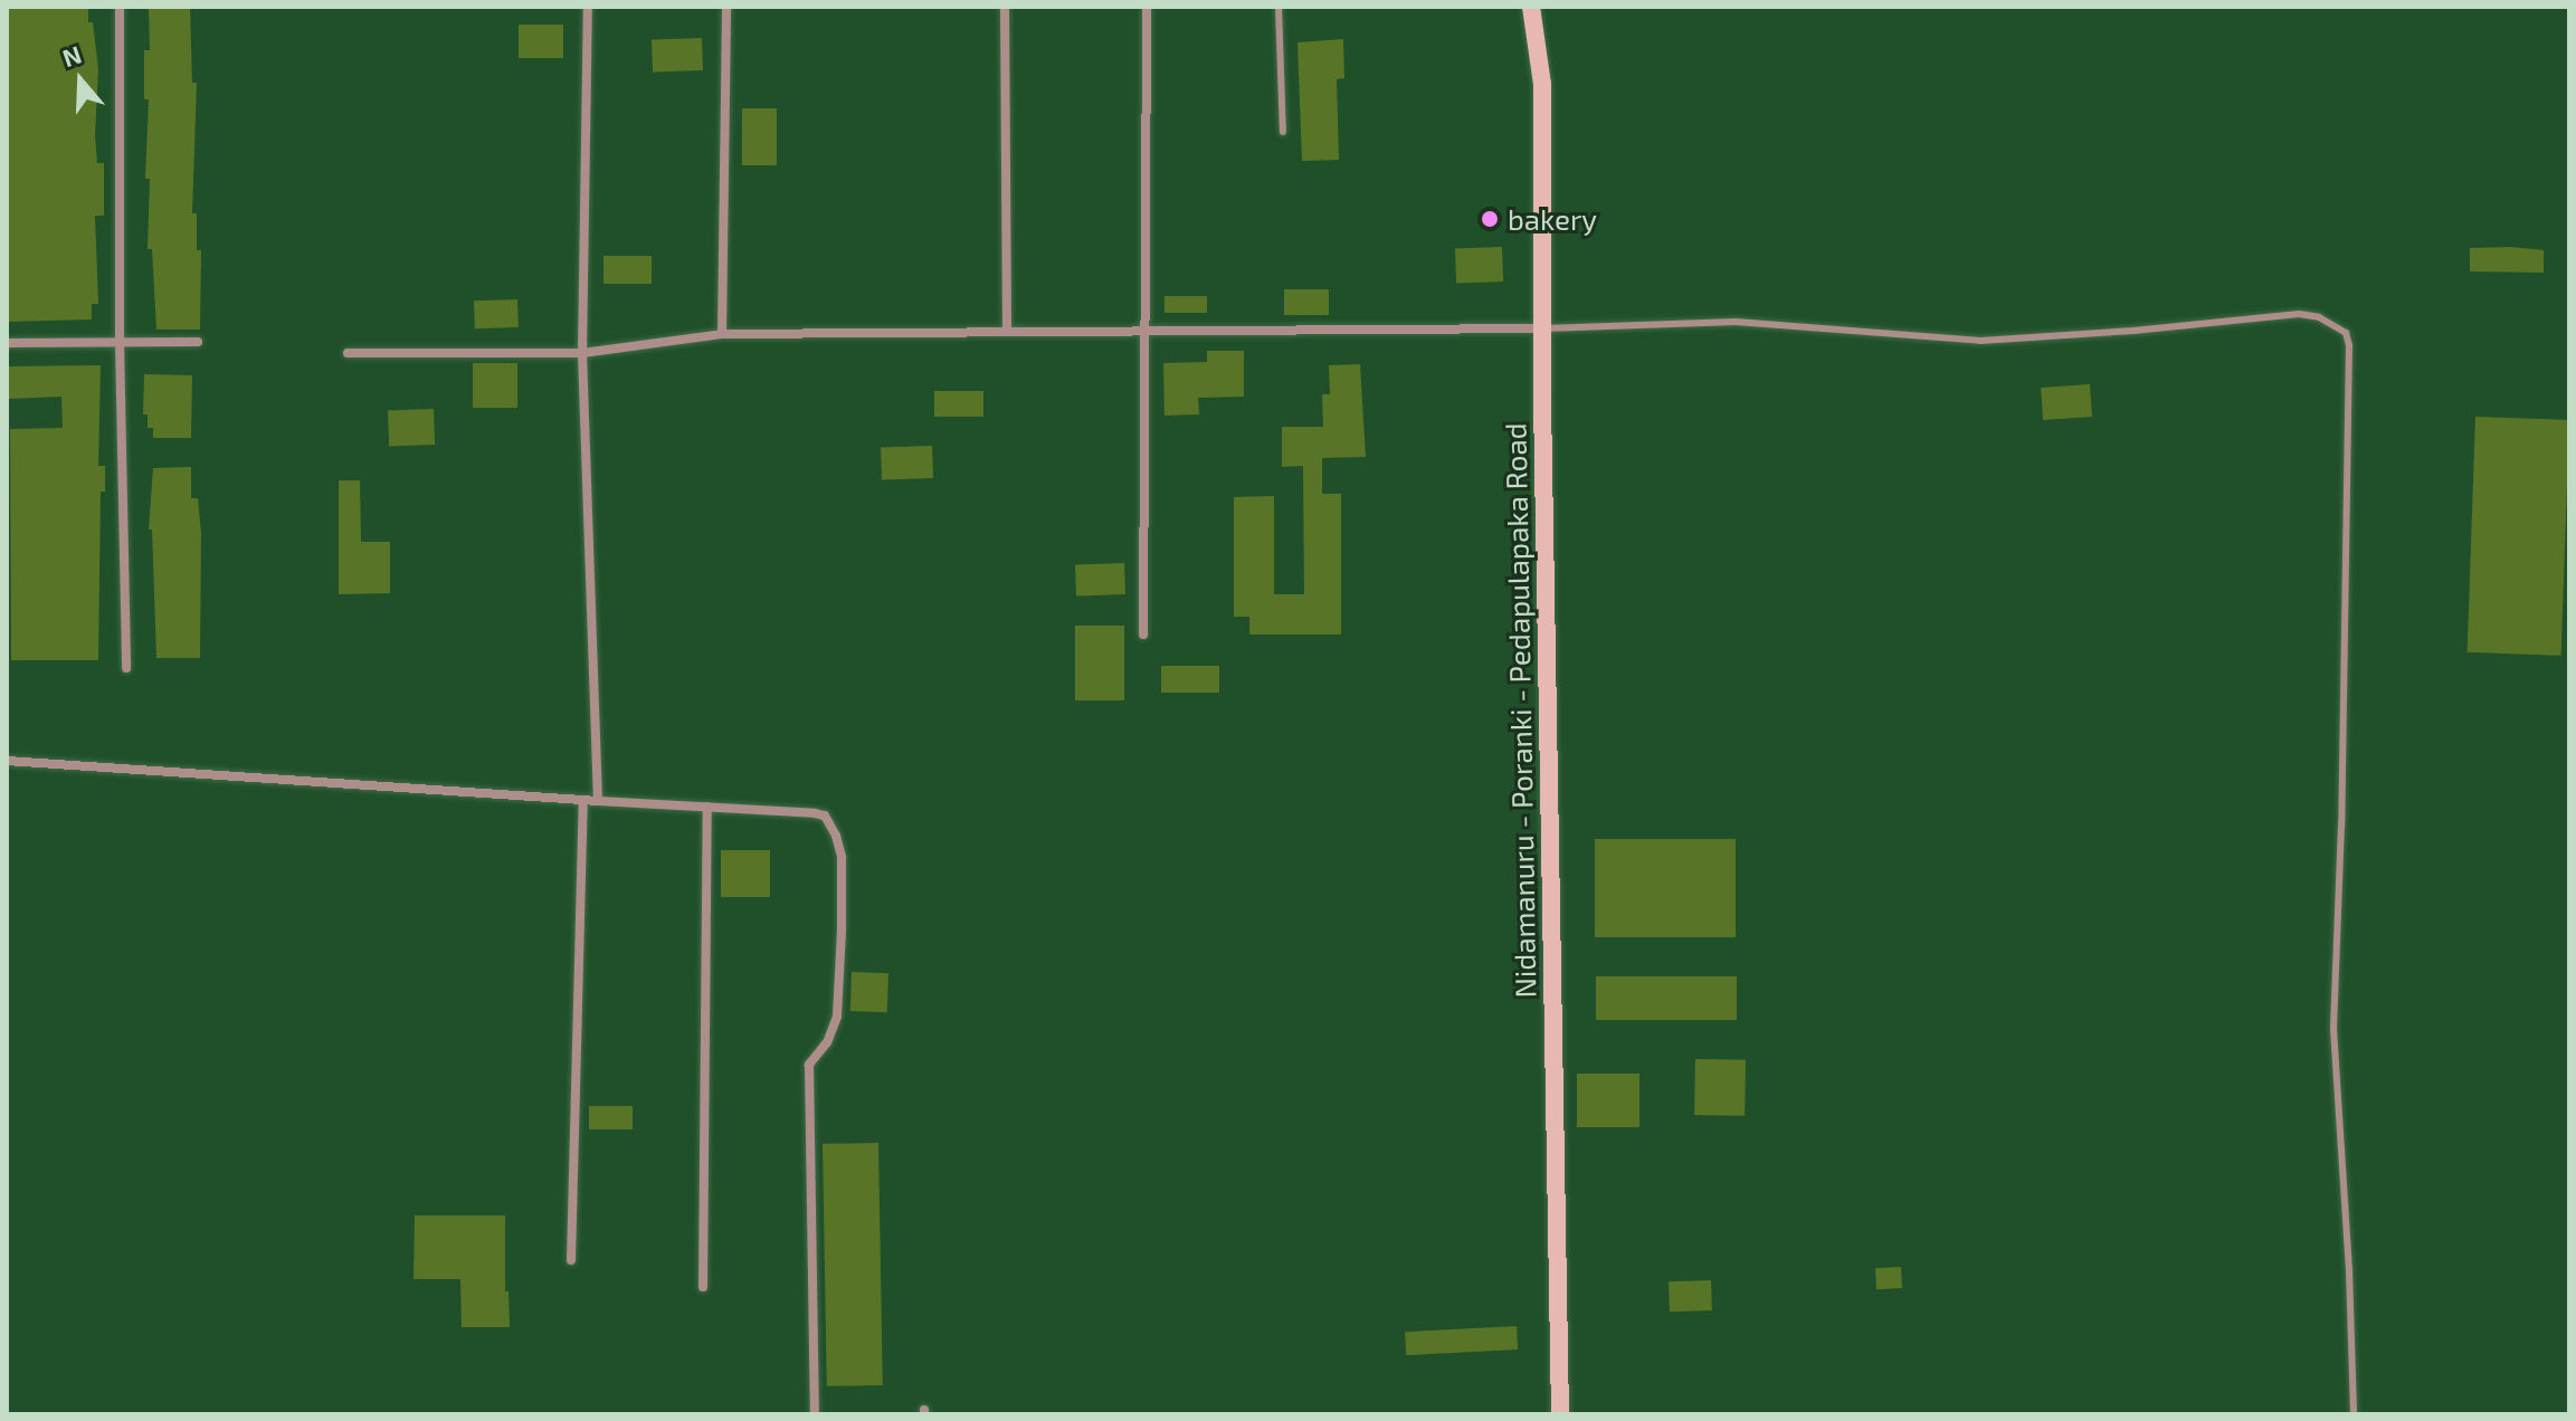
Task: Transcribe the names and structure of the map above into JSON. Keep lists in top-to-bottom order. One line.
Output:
{"streets":{"main road":["Nidamanuru - Poranki - Pedapulapaka Road"]},"places":["bakery"],"north":"top"}
